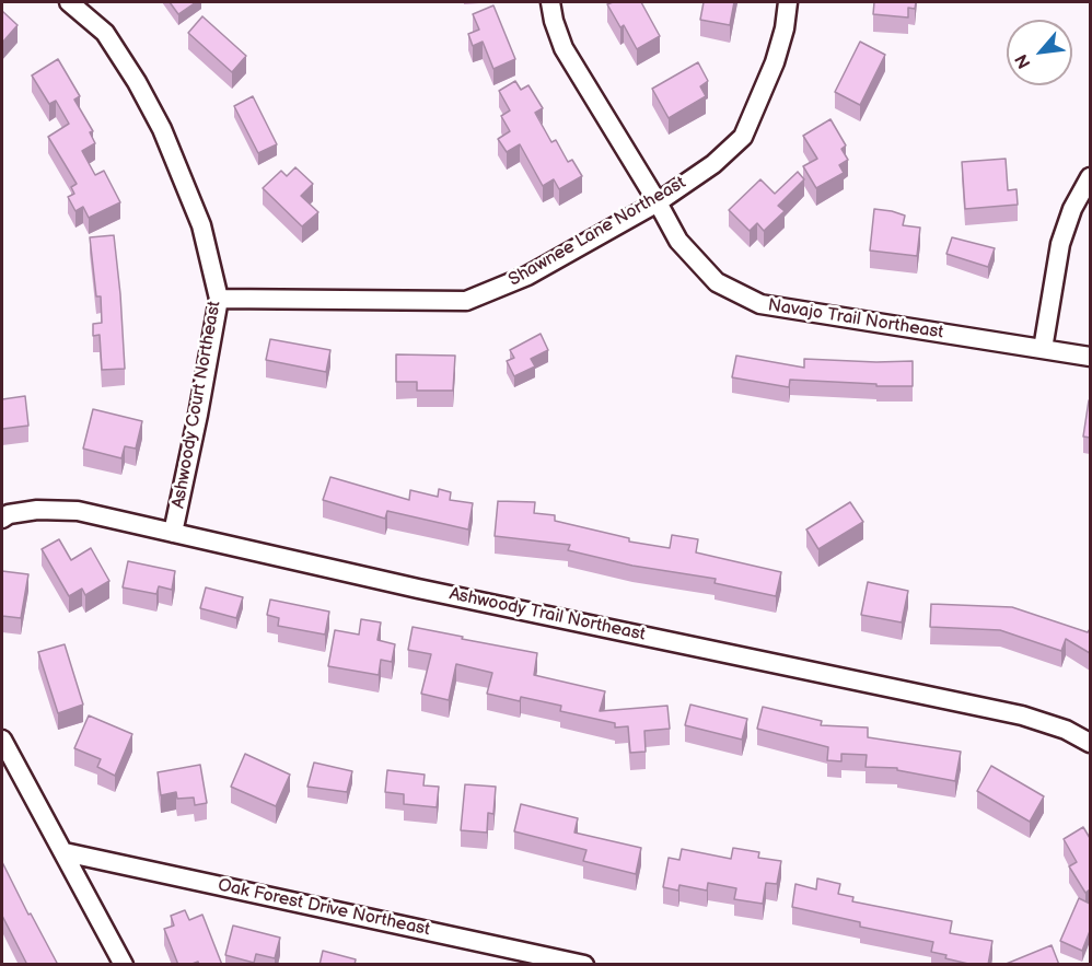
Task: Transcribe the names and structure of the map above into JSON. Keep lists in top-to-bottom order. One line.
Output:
{"streets":{"street":["Shawnee Lane Northeast","Navajo Trail Northeast","Ashwoody Court Northeast","Ashwoody Trail Northeast","Oak Forest Drive Northeast"]},"crossings":[["Shawnee Lane Northeast","Navajo Trail Northeast"],["Shawnee Lane Northeast","Ashwoody Court Northeast"],["Ashwoody Court Northeast","Ashwoody Trail Northeast"]],"north":"bottom left"}
